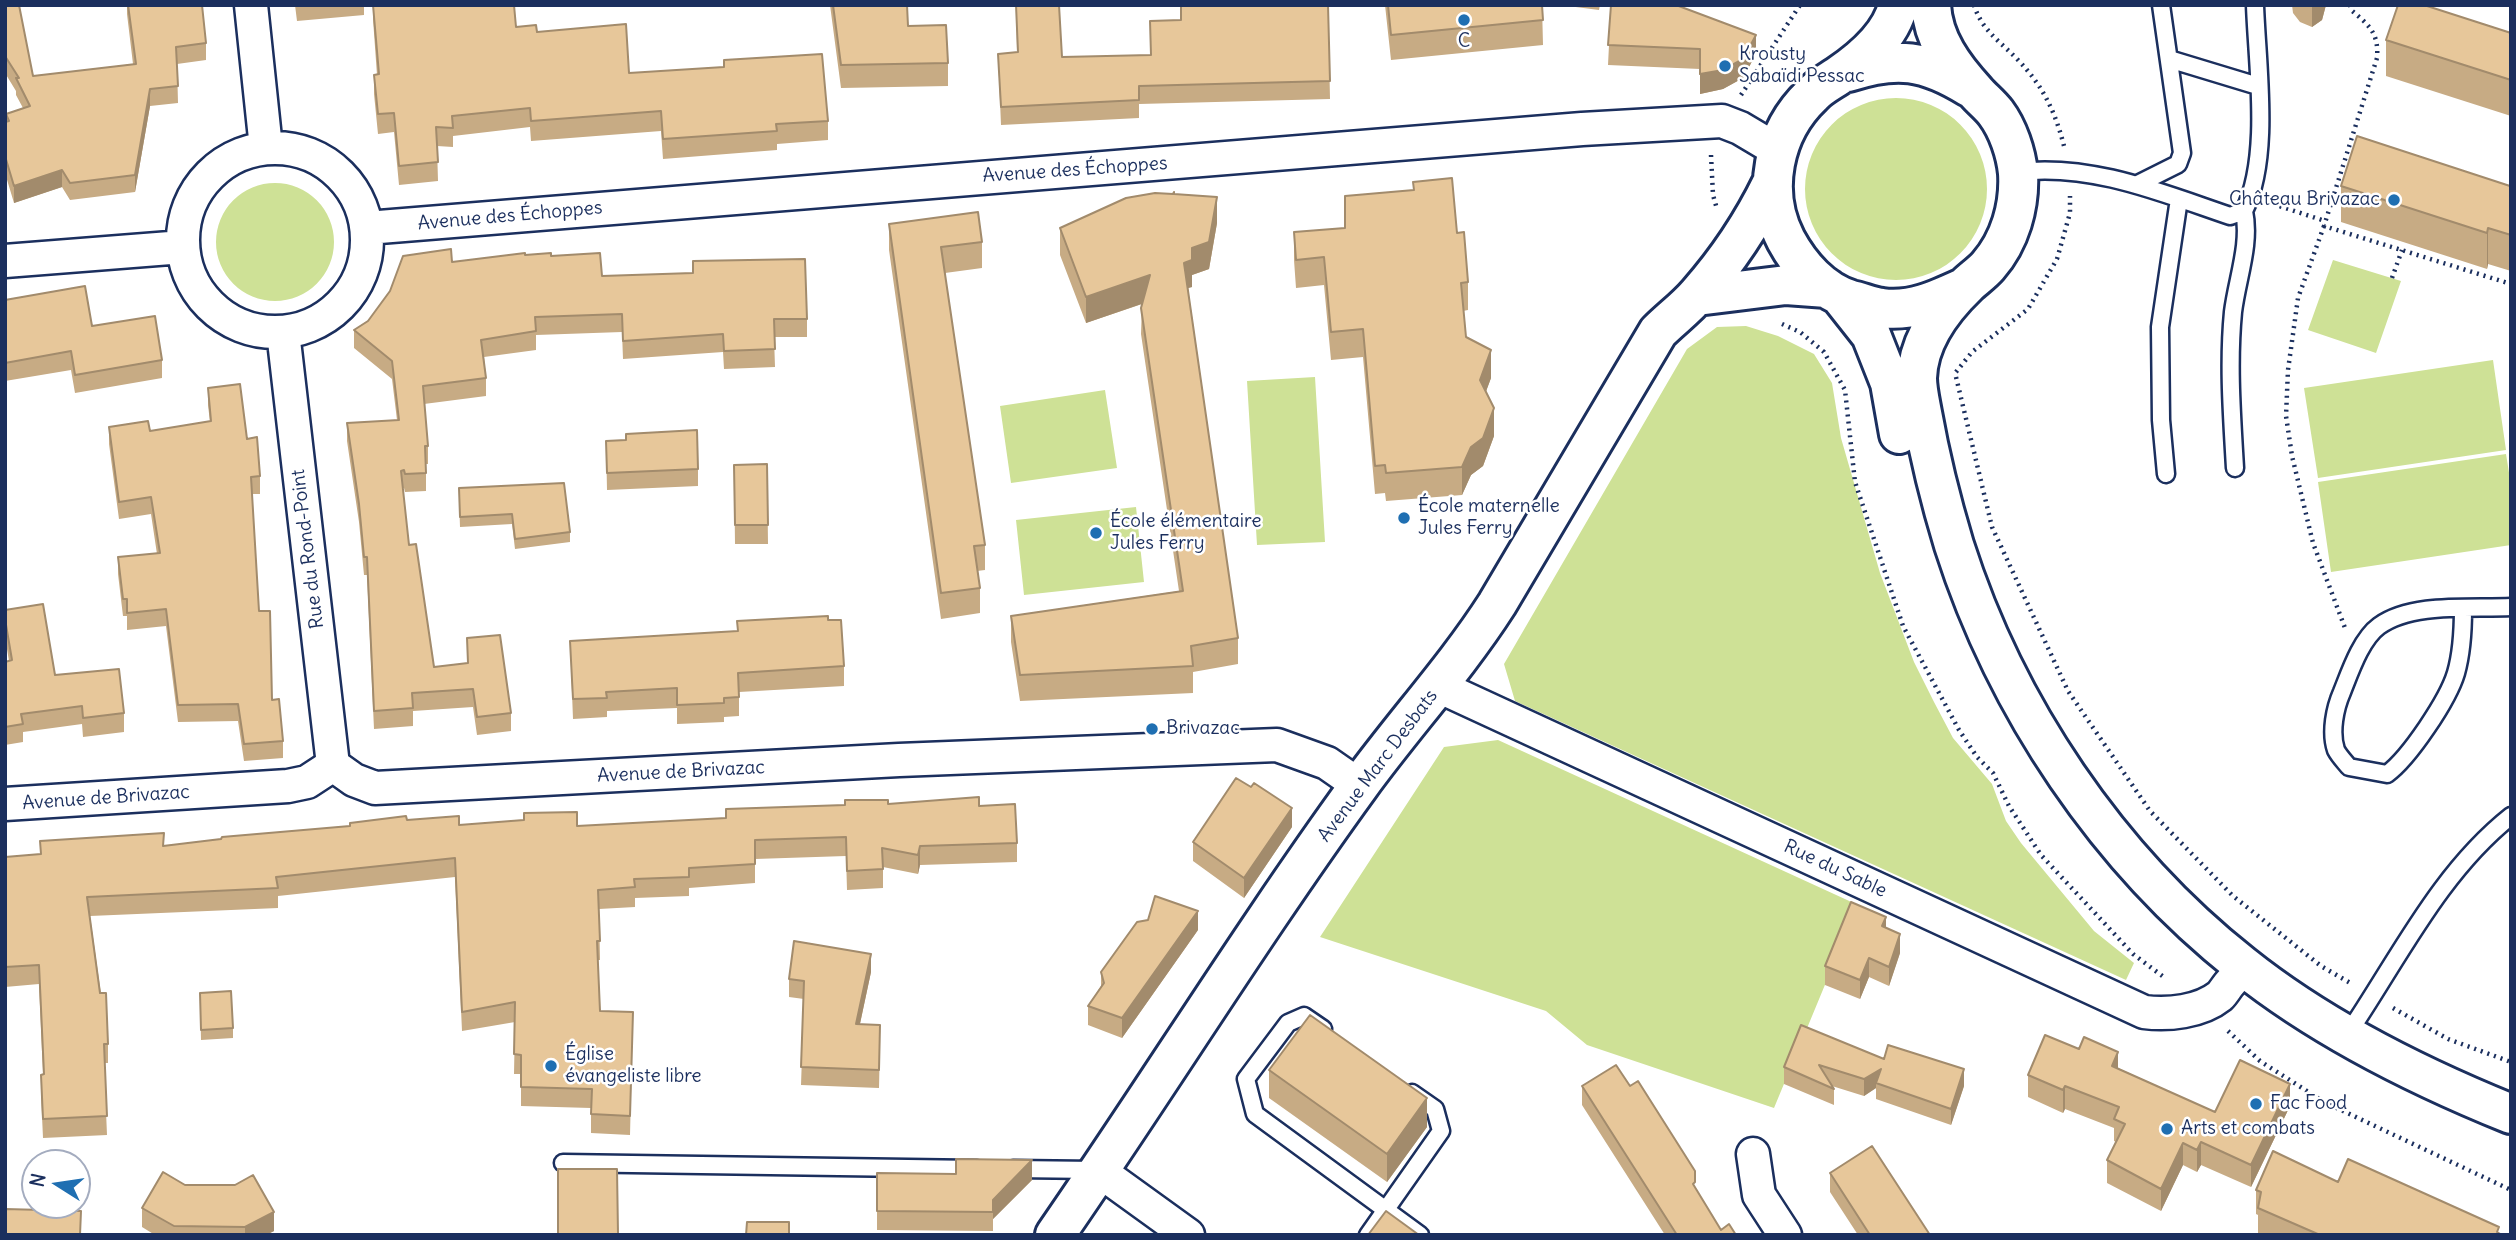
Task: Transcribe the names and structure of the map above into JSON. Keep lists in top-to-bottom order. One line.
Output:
{"streets":{"main road":["Avenue Marc Desbats"],"street":["Avenue des Échoppes","Rue du Rond-Point","Avenue de Brivazac","Rue du Sable"]},"crossings":[["Avenue des Échoppes","Rue du Rond-Point"],["Avenue des Échoppes","Avenue Marc Desbats"],["Rue du Rond-Point","Avenue de Brivazac"],["Avenue Marc Desbats","Avenue de Brivazac"],["Avenue Marc Desbats","Rue du Sable"]],"places":["C","Krousty Sabaïdi Pessac","Château Brivazac","École maternelle Jules Ferry","École élémentaire Jules Ferry","Brivazac","Église évangeliste libre","Fac Food","Arts et combats"],"north":"left"}
